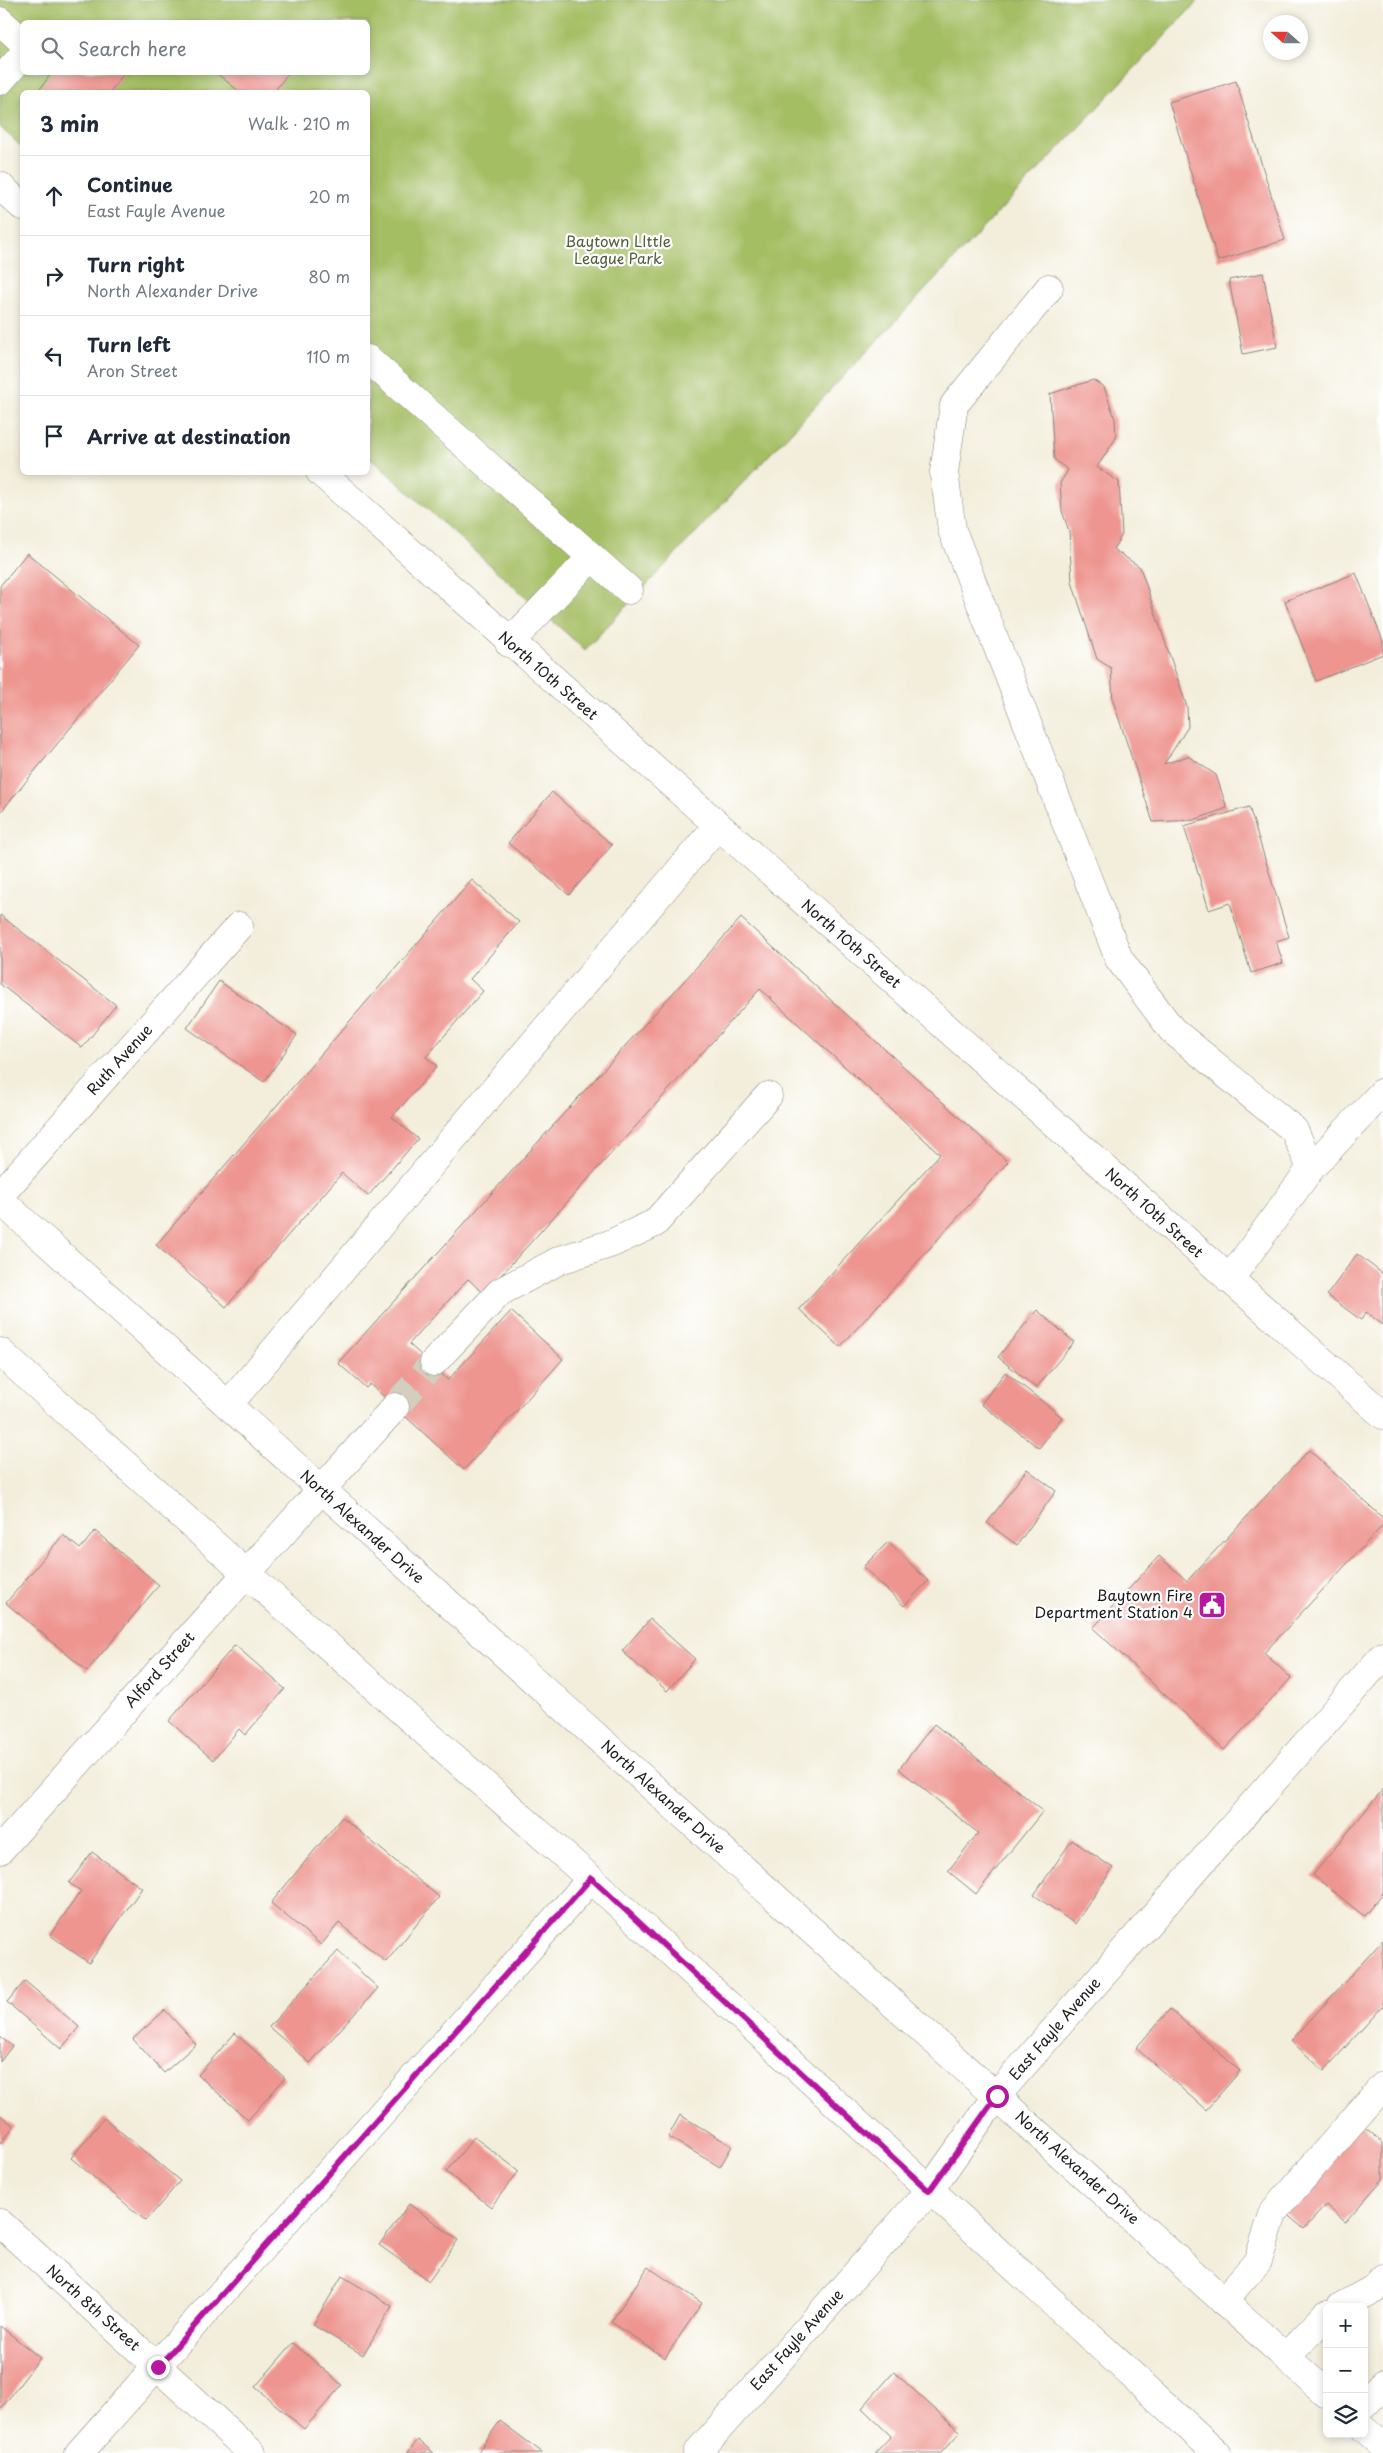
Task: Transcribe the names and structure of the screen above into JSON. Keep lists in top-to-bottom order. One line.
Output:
{"streets":{"street":["North 10th Street","Ruth Avenue","North Alexander Drive","Alford Street","East Fayle Avenue","North 8th Street"]},"crossings":[["North Alexander Drive","Alford Street"],["North Alexander Drive","East Fayle Avenue"]],"parks":["Baytown LIttle League Park"],"places":{"public building":["Baytown Fire Department Station 4"]},"north":"left","page":{"search":"Search here","heading":["3 min","Walk · 210 m"],"list":[["Continue","East Fayle Avenue","20 m"],["Turn right","North Alexander Drive","80 m"],["Turn left","Aron Street","110 m"],"Arrive at destination"],"map_buttons":["+","−"]}}
